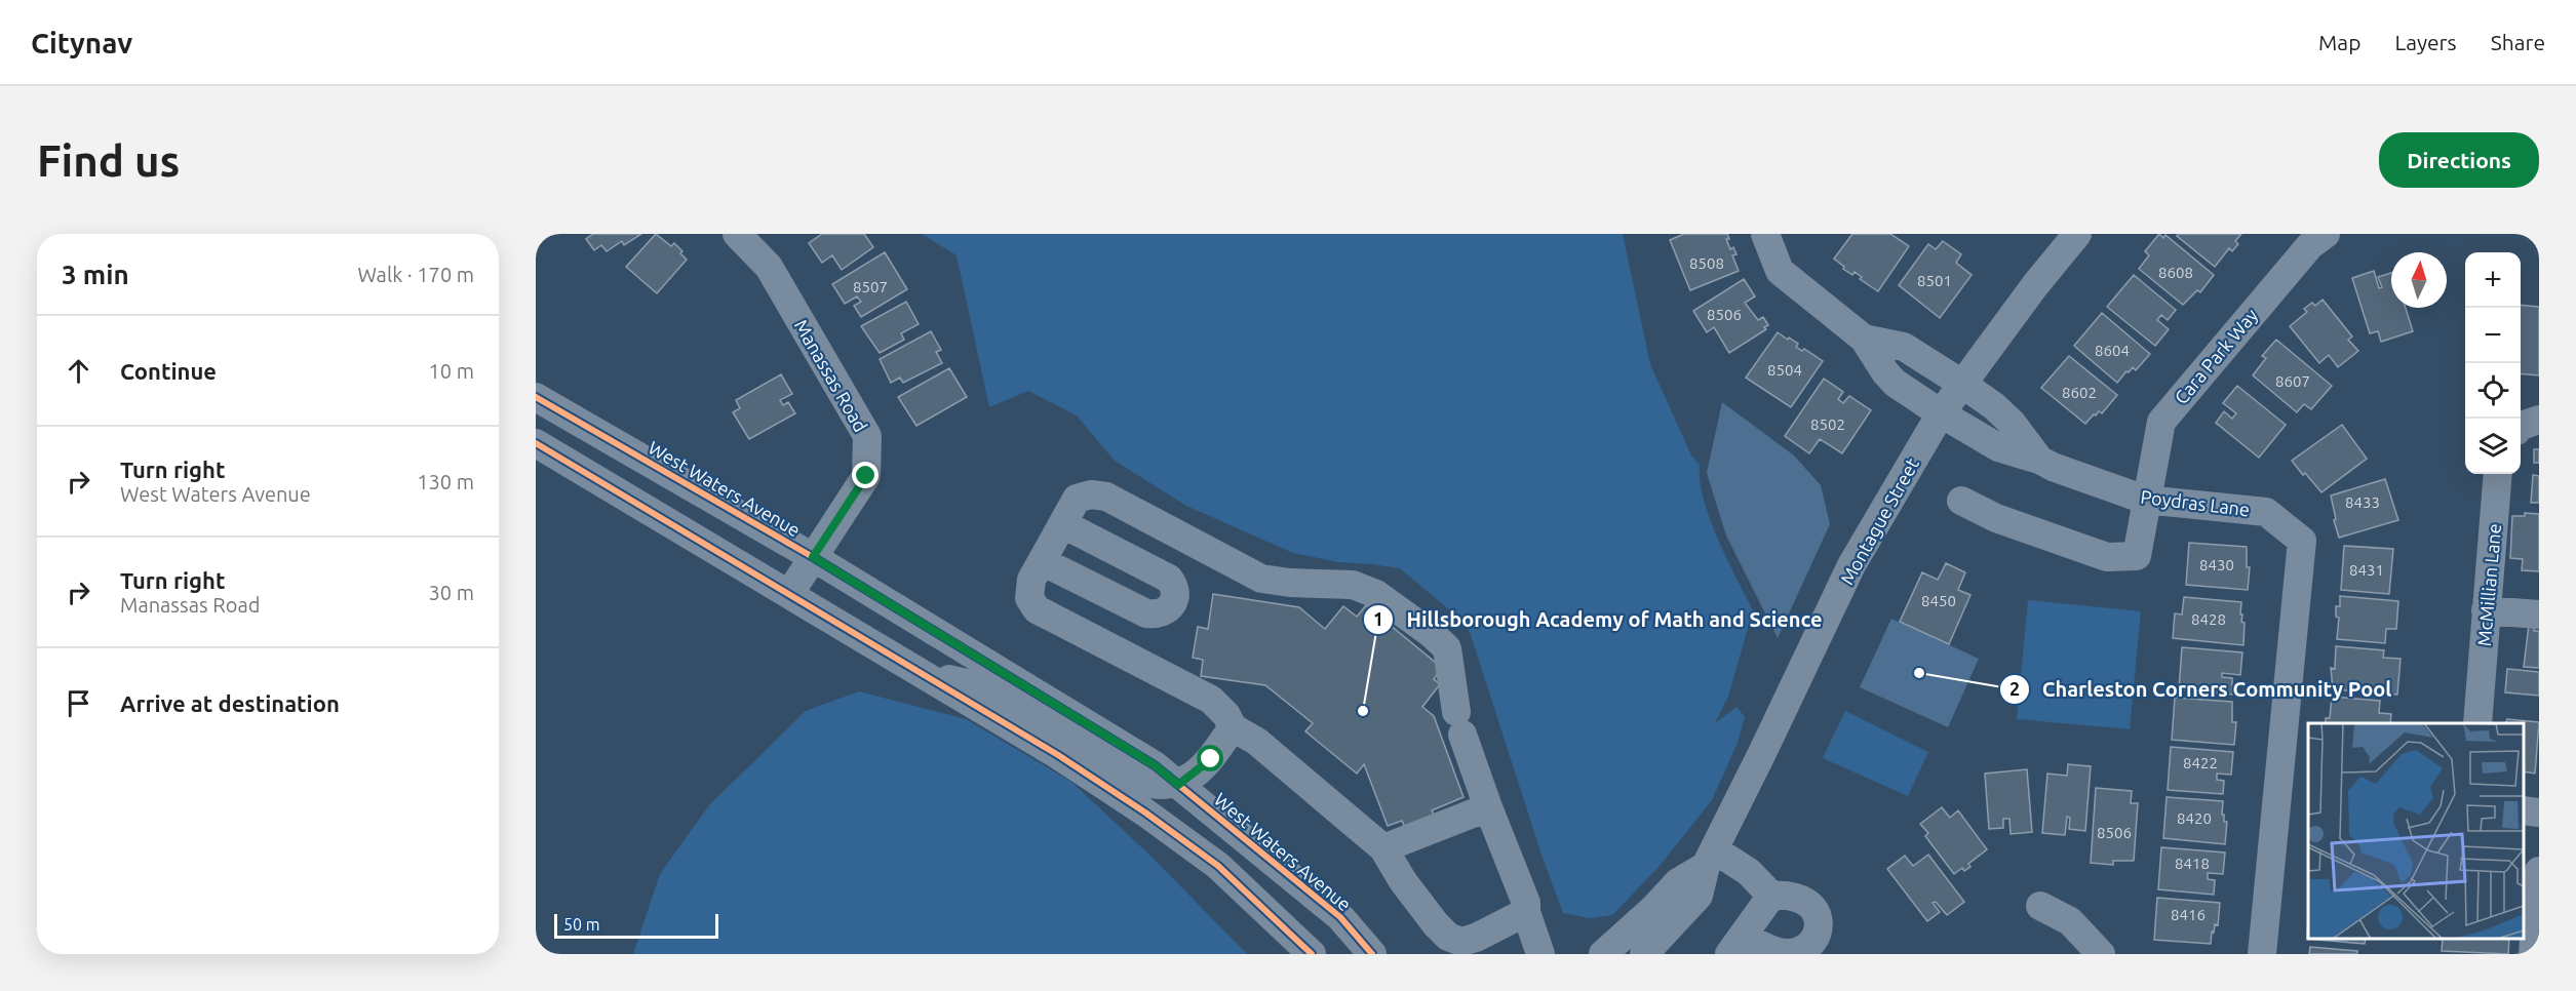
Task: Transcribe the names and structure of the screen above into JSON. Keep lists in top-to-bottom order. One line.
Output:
{"streets":{"street":["Cara Park Way","Manassas Road","West Waters Avenue","Poydras Lane","Montague Street","McMillian Lane"]},"crossings":[["Cara Park Way","Poydras Lane"],["Manassas Road","West Waters Avenue"],["Poydras Lane","Montague Street"]],"places":["Charleston Corners Community Pool","Hillsborough Academy of Math and Science"],"house_numbers":["8508","8608","8501","8507","8506","8604","8504","8607","8602","8502","8433","8430","8431","8450","8428","8422","8420","8506","8418","8416"],"scale_bar":"50 m","north":"top","page":{"header":"Citynav","nav":["Map","Layers","Share"],"buttons":"Directions","title":"Find us","heading":["3 min","Walk · 170 m"],"map_buttons":["+","−"],"list":[["Continue","10 m"],["Turn right","West Waters Avenue","130 m"],["Turn right","Manassas Road","30 m"],"Arrive at destination"],"scale":"50 m"}}
